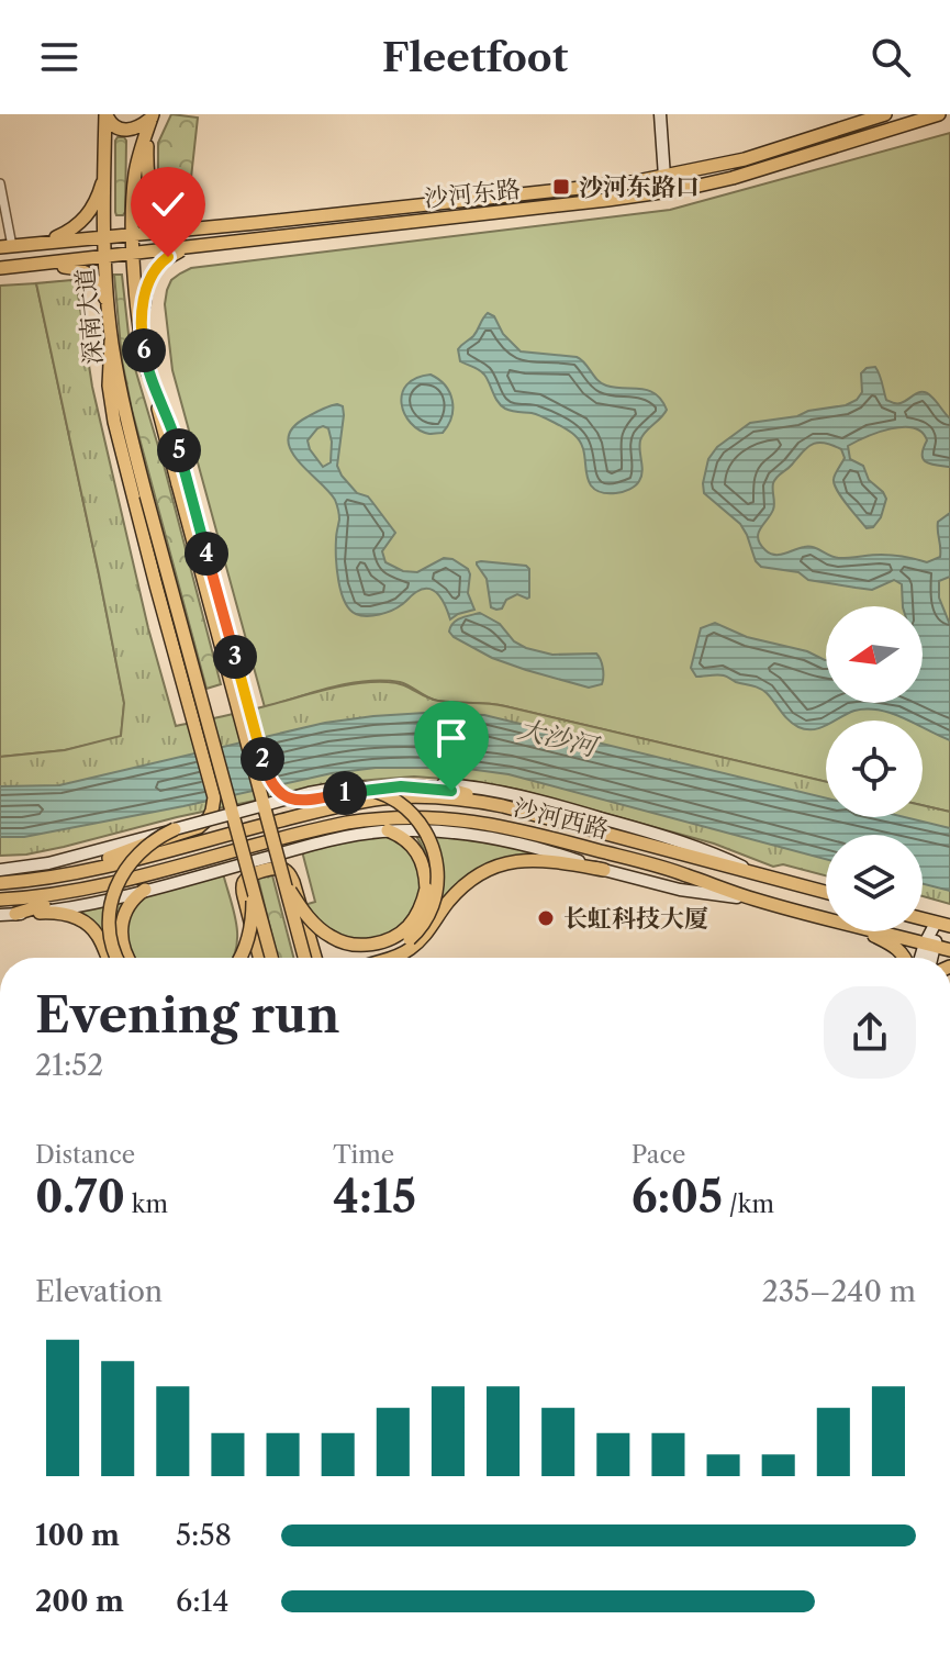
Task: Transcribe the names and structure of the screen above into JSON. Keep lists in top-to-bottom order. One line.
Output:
{"streets":{"main road":["沙河东路","深南大道","沙河西路"]},"crossings":[["沙河东路","深南大道"]],"water":["大沙河"],"places":{"transit":["沙河东路口"],"other":["长虹科技大厦"]},"north":"left","page":{"header":"Fleetfoot","pins":["6","5","4","3","2","1"],"heading":["Evening run","21:52"],"stats":[["Distance","0.70 km"],["Time","4:15"],["Pace","6:05 /km"]],"chart":["Elevation","235–240 m"],"list":[{"name":"100 m","note":"5:58"},{"name":"200 m","note":"6:14"}]}}
